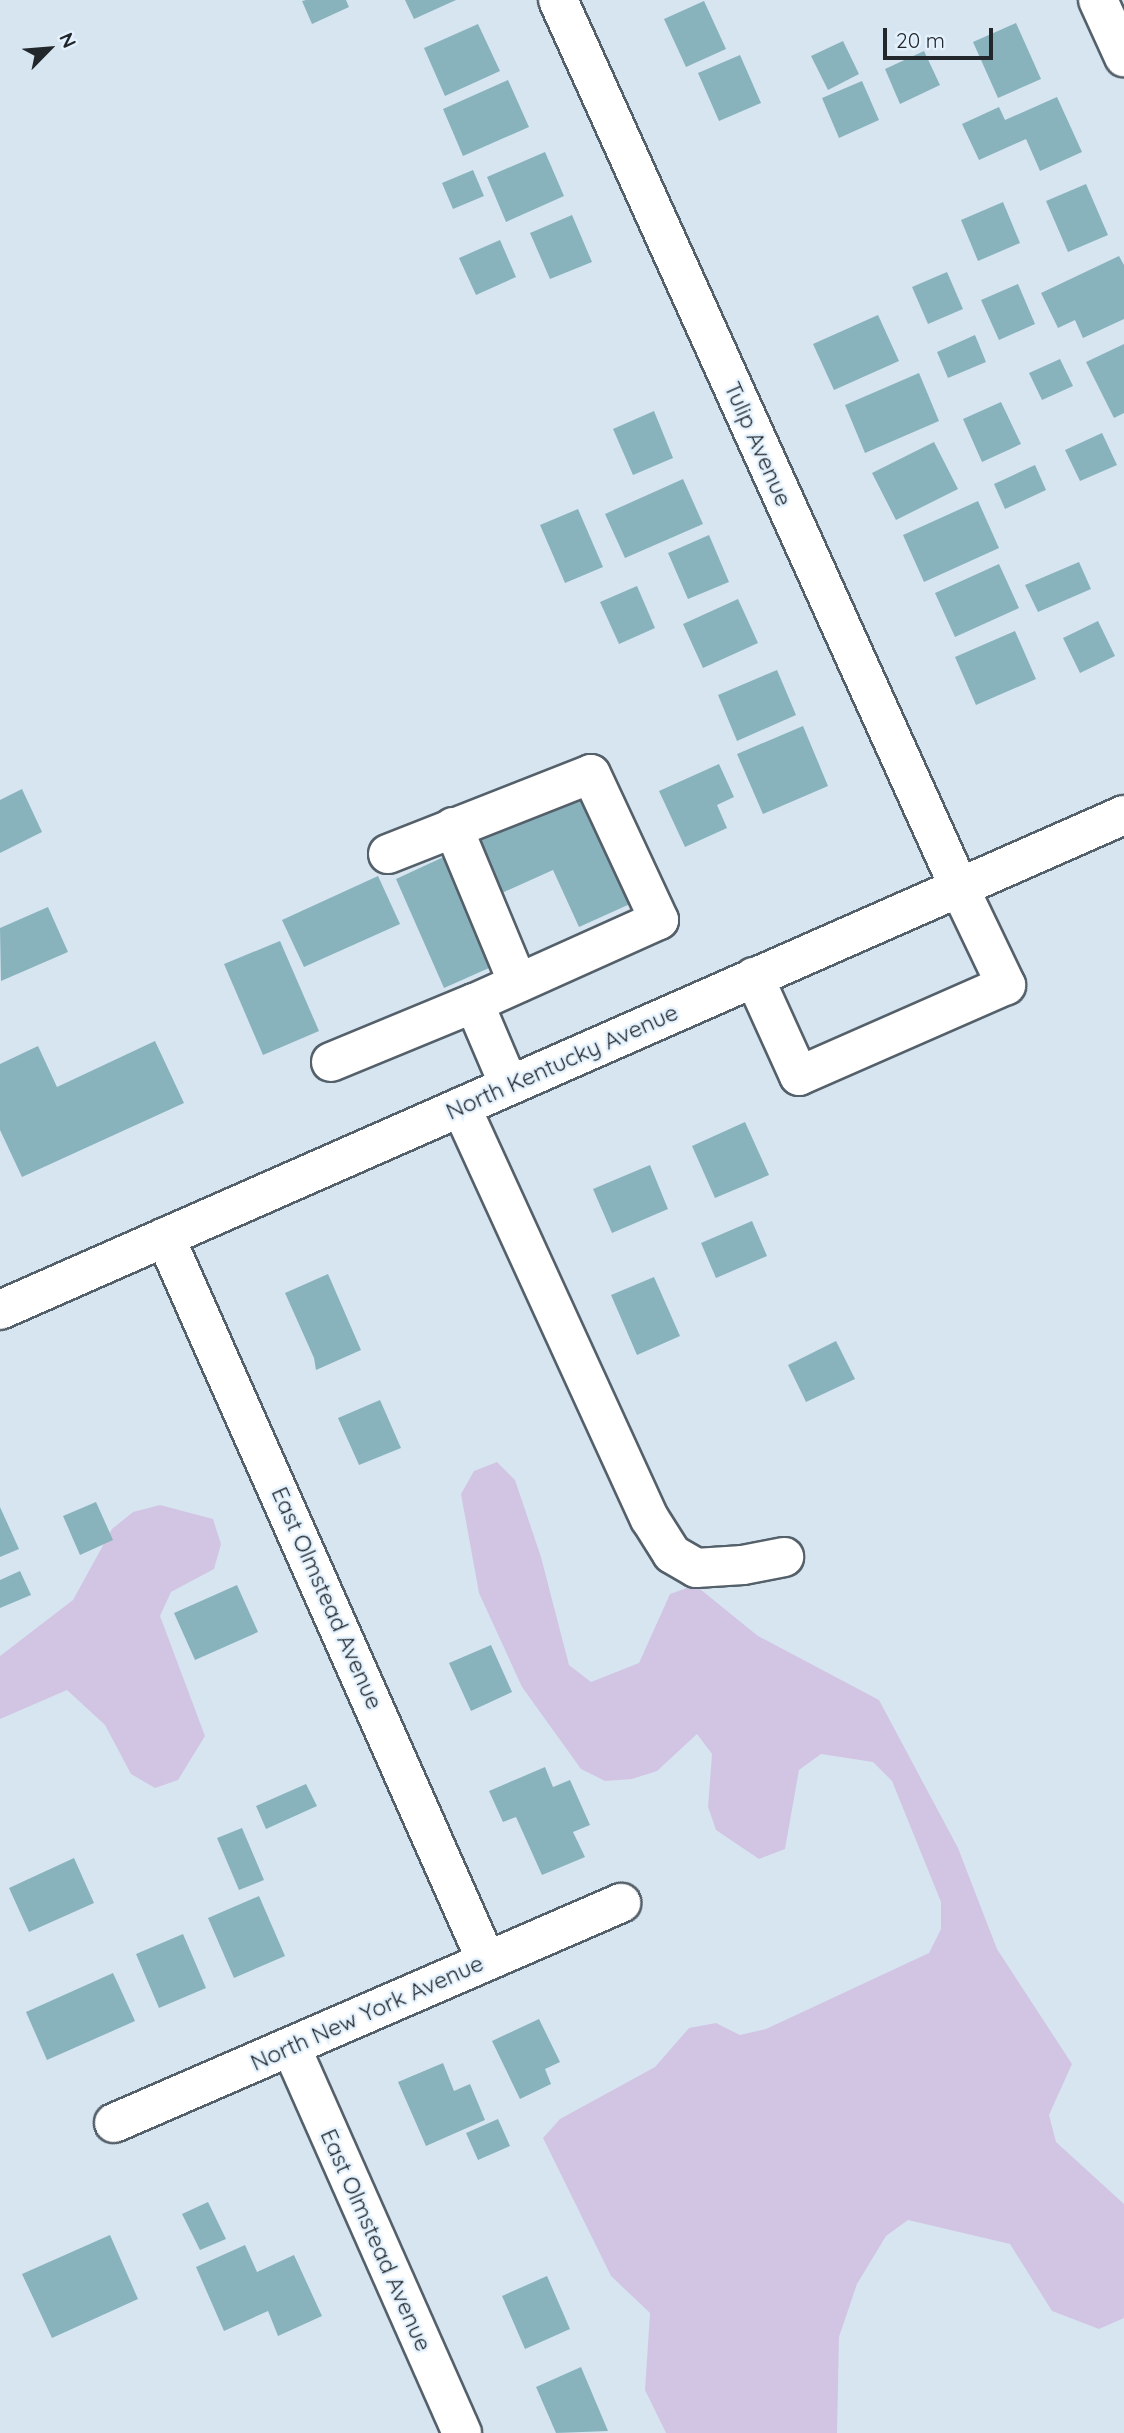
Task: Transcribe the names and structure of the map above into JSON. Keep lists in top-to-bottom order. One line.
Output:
{"streets":{"street":["Tulip Avenue","North Kentucky Avenue","East Olmstead Avenue","North New York Avenue"]},"crossings":[["Tulip Avenue","North Kentucky Avenue"],["North Kentucky Avenue","East Olmstead Avenue"],["East Olmstead Avenue","North New York Avenue"]],"scale_bar":"20 m","north":"top right"}
